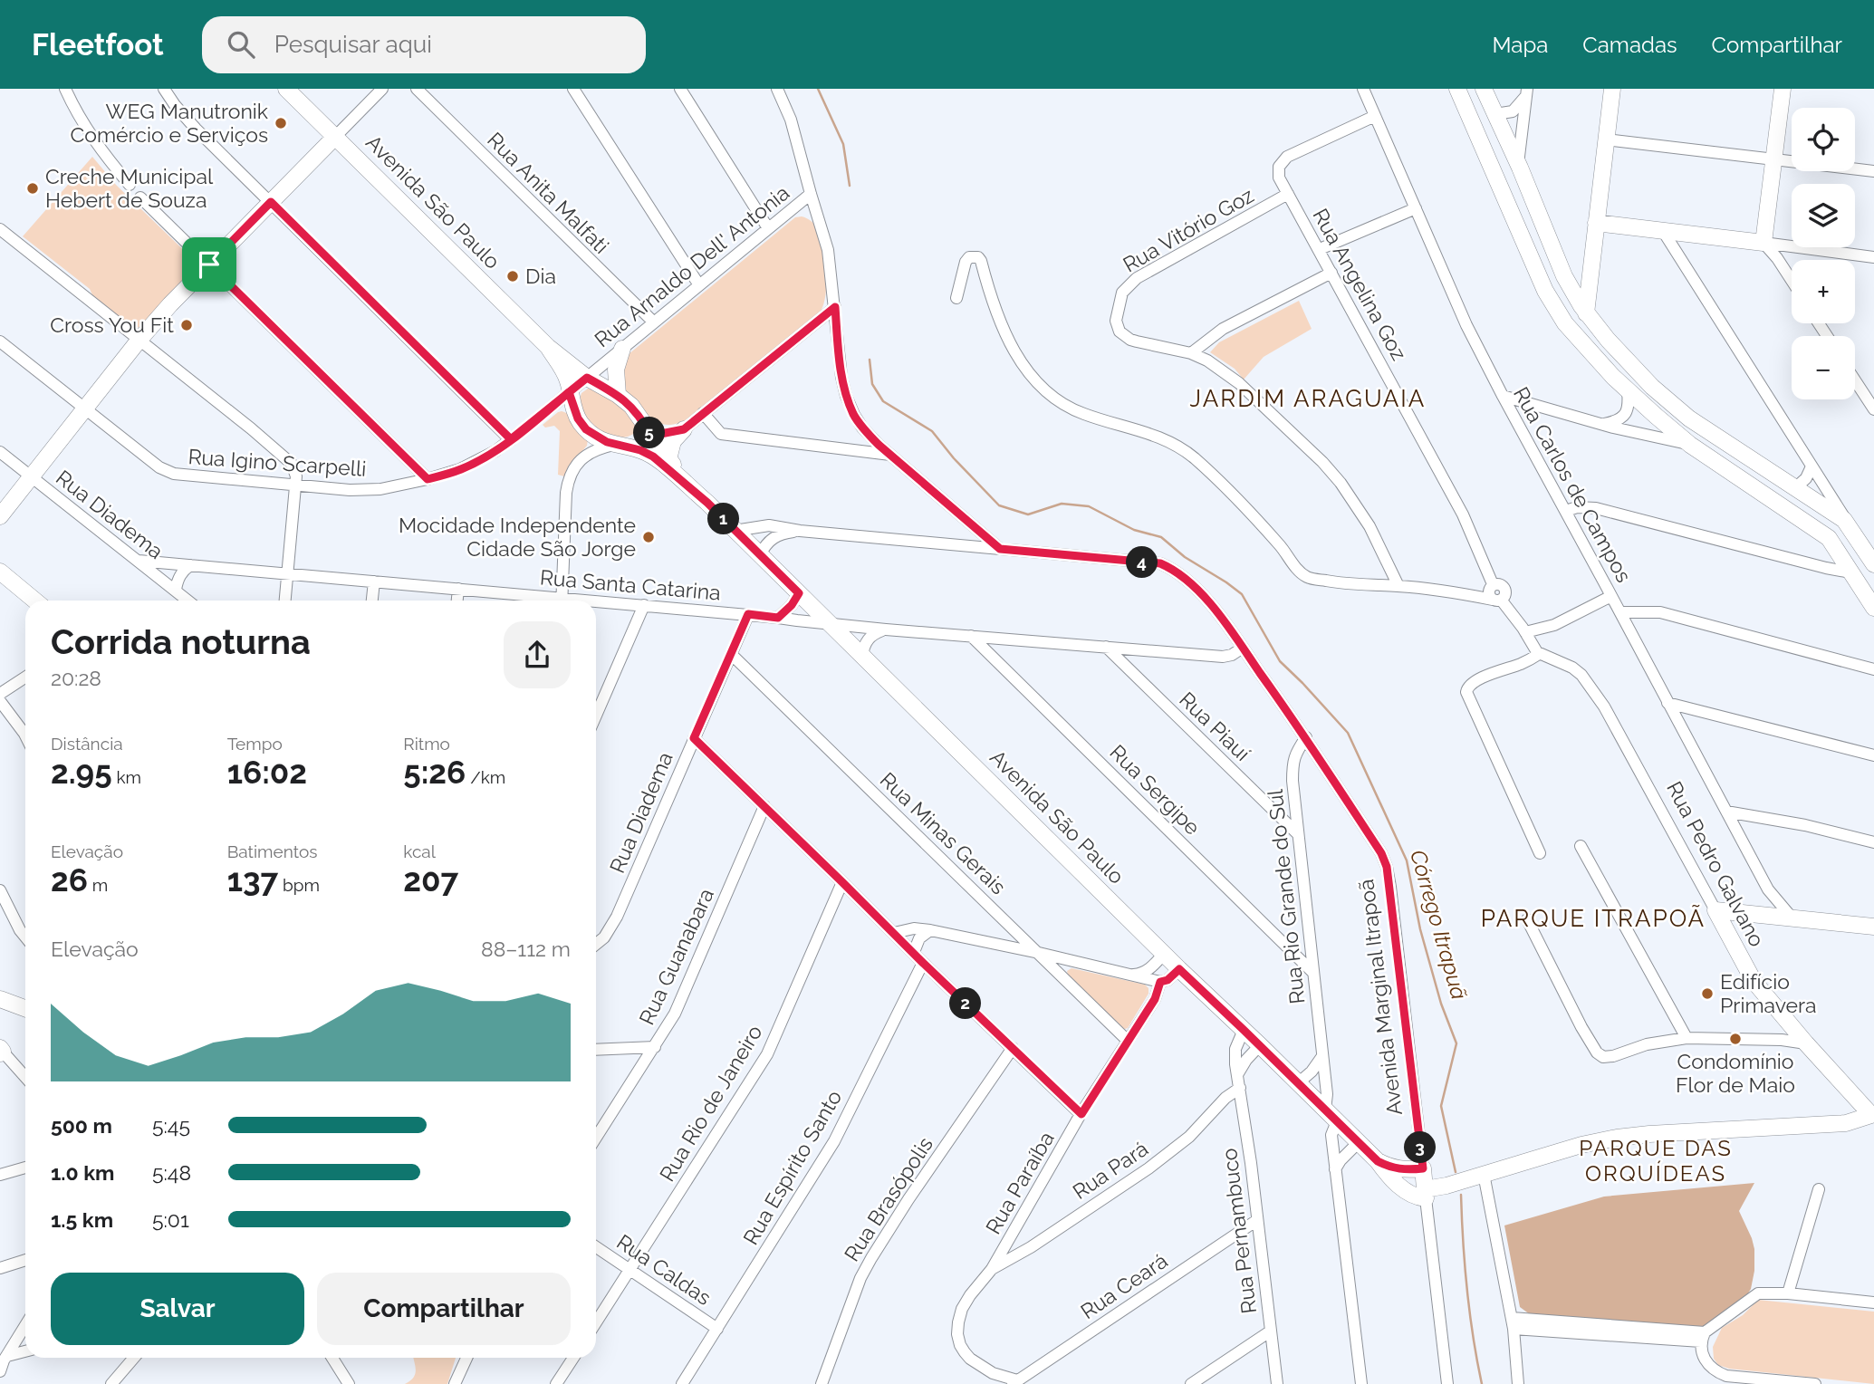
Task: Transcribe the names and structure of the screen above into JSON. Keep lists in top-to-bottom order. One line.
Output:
{"streets":{"main road":["Avenida São Paulo","Rua Pedro Galvano","Avenida Marginal Itrapoã"],"street":["Rua Anita Malfati","Rua Vitório Goz","Rua Arnaldo Dell' Antonia","Rua Angelina Goz","Rua Igino Scarpelli","Rua Carlos de Campos","Rua Diadema","Rua Santa Catarina","Rua Piauí","Rua Sergipe","Rua Minas Gerais","Rua Rio Grande do Sul","Rua Guanabara","Rua Rio de Janeiro","Rua Espírito Santo","Rua Pará","Rua Paraíba","Rua Brasópolis","Rua Pernambuco","Rua Caldas","Rua Ceará"]},"crossings":[["Rua Anita Malfati","Rua Arnaldo Dell' Antonia"],["Avenida São Paulo","Rua Arnaldo Dell' Antonia"],["Avenida São Paulo","Rua Igino Scarpelli"],["Avenida São Paulo","Rua Santa Catarina"],["Avenida São Paulo","Rua Rio Grande do Sul"],["Avenida São Paulo","Avenida Marginal Itrapoã"],["Avenida São Paulo","Rua Pernambuco"],["Rua Vitório Goz","Rua Angelina Goz"],["Rua Arnaldo Dell' Antonia","Rua Igino Scarpelli"],["Rua Angelina Goz","Rua Carlos de Campos"],["Rua Diadema","Rua Santa Catarina"],["Rua Diadema","Rua Minas Gerais"],["Rua Santa Catarina","Rua Piauí"],["Rua Santa Catarina","Rua Sergipe"],["Rua Santa Catarina","Avenida Marginal Itrapoã"],["Rua Piauí","Rua Rio Grande do Sul"],["Rua Sergipe","Rua Rio Grande do Sul"],["Rua Minas Gerais","Rua Paraíba"],["Rua Rio Grande do Sul","Avenida Marginal Itrapoã"],["Rua Rio de Janeiro","Rua Caldas"],["Rua Espírito Santo","Rua Caldas"],["Rua Pará","Rua Paraíba"],["Rua Pará","Rua Pernambuco"],["Rua Paraíba","Rua Ceará"],["Rua Pernambuco","Rua Ceará"]],"districts":["JARDIM ARAGUAIA","PARQUE ITRAPOÃ","PARQUE DAS ORQUÍDEAS"],"water":["Córrego Itrapuã"],"places":["WEG Manutronik Comércio e Serviços","Creche Municipal Hebert de Souza","Dia","Cross You Fit","Mocidade Independente Cidade São Jorge","Edifício Primavera","Condomínio Flor de Maio"],"page":{"header":"Fleetfoot","search":"Pesquisar aqui","nav":["Mapa","Camadas","Compartilhar"],"map_buttons":["+","−"],"pins":["5","1","4","2","3"],"heading":["Corrida noturna","20:28"],"stats":[["Distância","2.95 km"],["Tempo","16:02"],["Ritmo","5:26 /km"],["Elevação","26 m"],["Batimentos","137 bpm"],["kcal","207"]],"chart":["Elevação","88–112 m"],"list":[{"name":"500 m","note":"5:45"},{"name":"1.0 km","note":"5:48"},{"name":"1.5 km","note":"5:01"}],"buttons":["Salvar","Compartilhar"]}}
